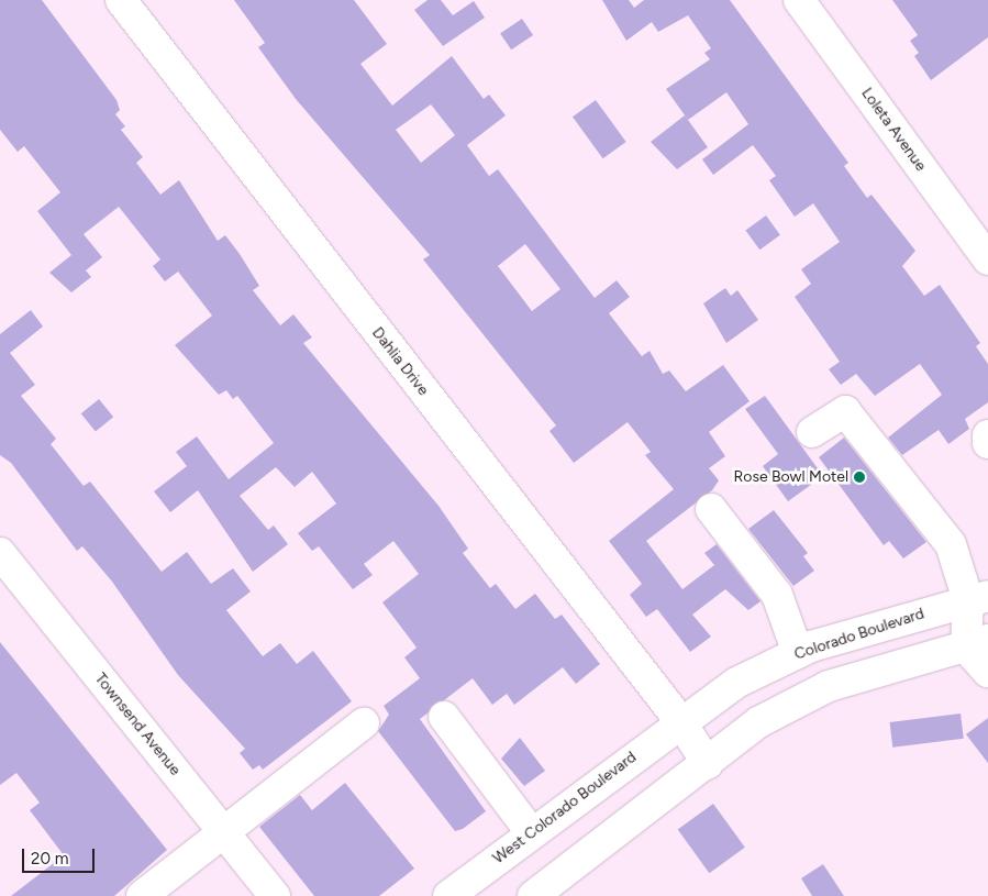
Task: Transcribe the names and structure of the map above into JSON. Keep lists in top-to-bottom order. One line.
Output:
{"streets":{"street":["Loleta Avenue","Dahlia Drive","Colorado Boulevard","Townsend Avenue","West Colorado Boulevard"]},"crossings":[["Dahlia Drive","Colorado Boulevard"],["Dahlia Drive","West Colorado Boulevard"],["Colorado Boulevard","West Colorado Boulevard"]],"places":["Rose Bowl Motel"],"scale_bar":"20 m"}
